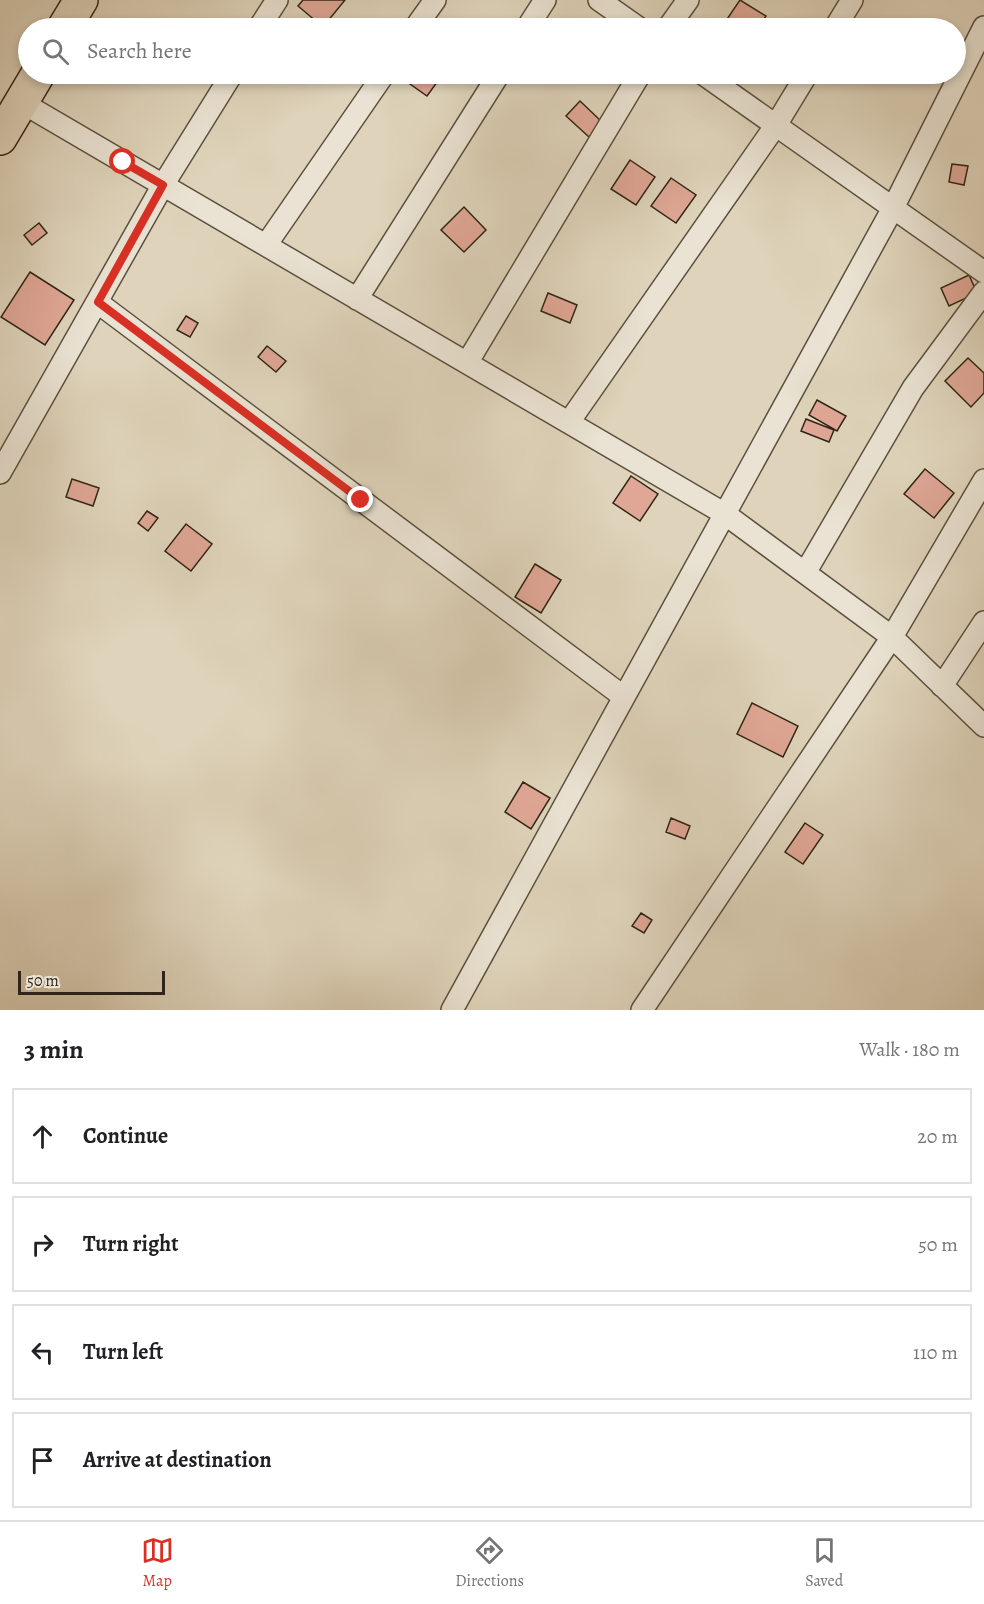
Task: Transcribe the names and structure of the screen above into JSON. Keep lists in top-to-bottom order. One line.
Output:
{"scale_bar":"50 m","page":{"search":"Search here","scale":"50 m","heading":["3 min","Walk · 180 m"],"list":[["Continue","20 m"],["Turn right","50 m"],["Turn left","110 m"],"Arrive at destination"],"nav":["Map","Directions","Saved"]}}
